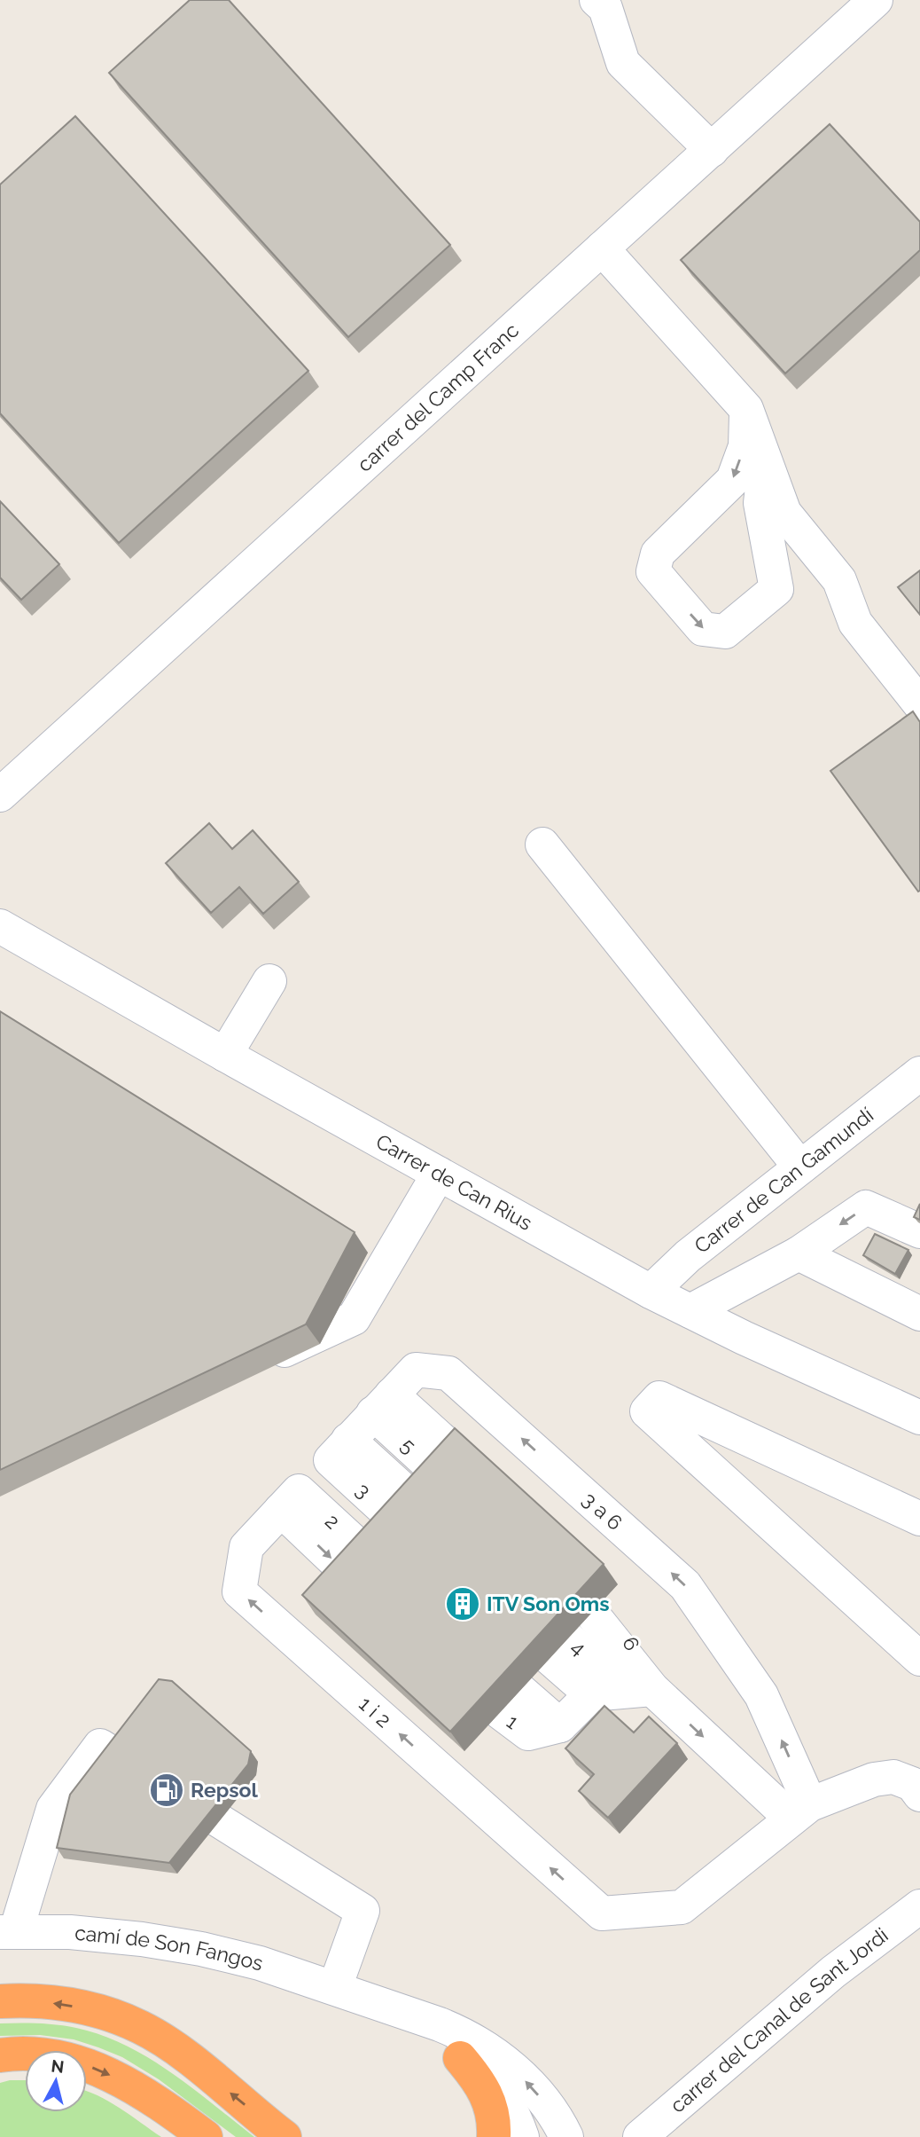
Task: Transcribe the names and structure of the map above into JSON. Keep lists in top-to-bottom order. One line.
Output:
{"streets":{"street":["carrer del Camp Franc","Carrer de Can Gamundí","Carrer de Can Rius","5","3 a 6","4","1 i 2","camí de Son Fangos","carrer del Canal de Sant Jordi"]},"crossings":[["Carrer de Can Gamundí","Carrer de Can Rius"],["5","3 a 6"],["3 a 6","1 i 2"]],"places":{"building":["ITV Son Oms"],"fuel station":["Repsol"]},"north":"top"}
